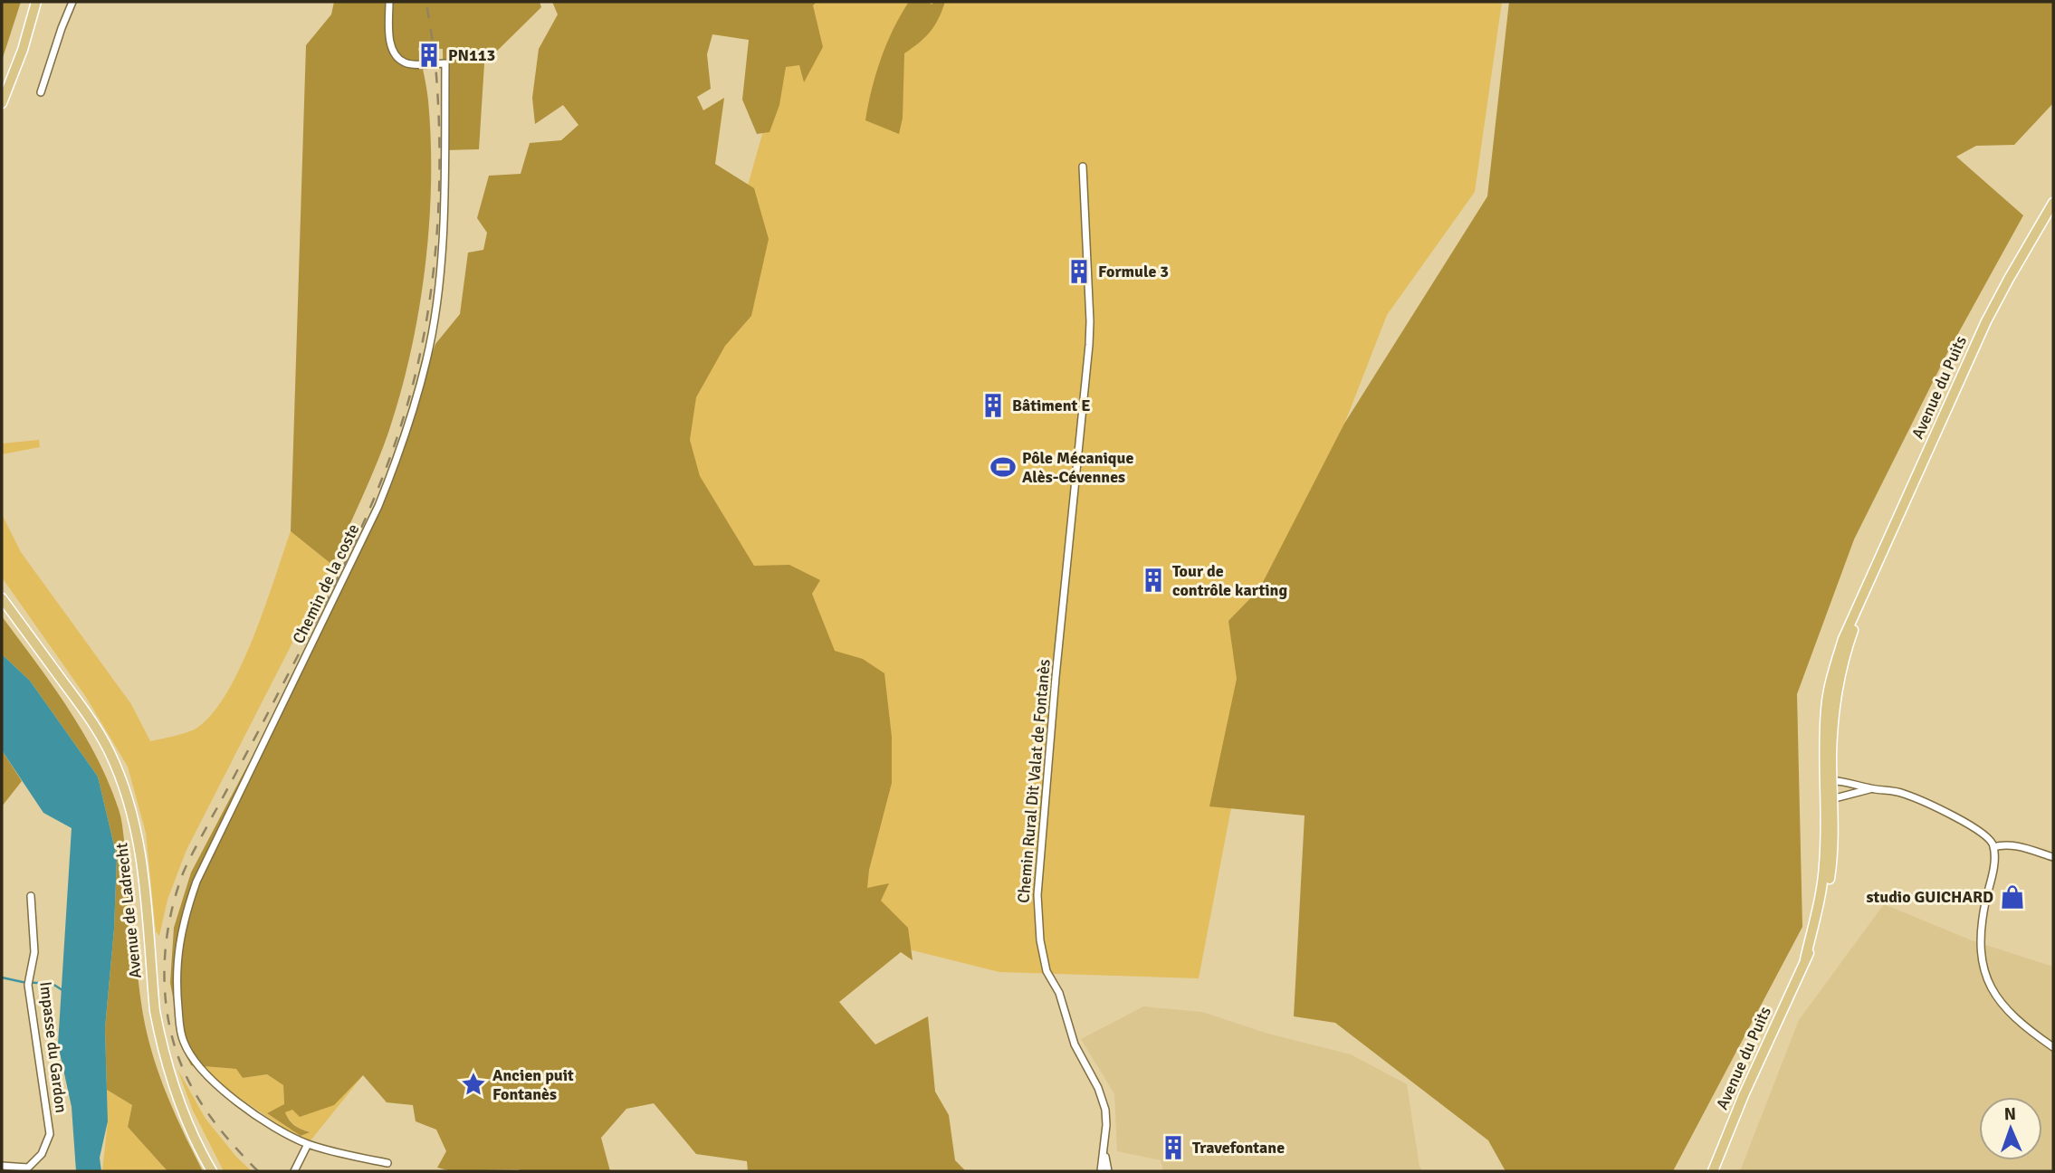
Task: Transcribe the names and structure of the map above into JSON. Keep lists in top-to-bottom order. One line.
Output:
{"streets":{"main road":["Avenue du Puits","Avenue de Ladrecht"],"street":["Chemin de la coste","Chemin Rural Dit Valat de Fontanès","Impasse du Gardon"]},"places":{"building":["PN113","Formule 3","Bâtiment E","Tour de contrôle karting","Travefontane"],"sports":["Pôle Mécanique Alès-Cévennes"],"shop":["studio GUICHARD"],"place":["Ancien puit Fontanès"]},"north":"top"}
